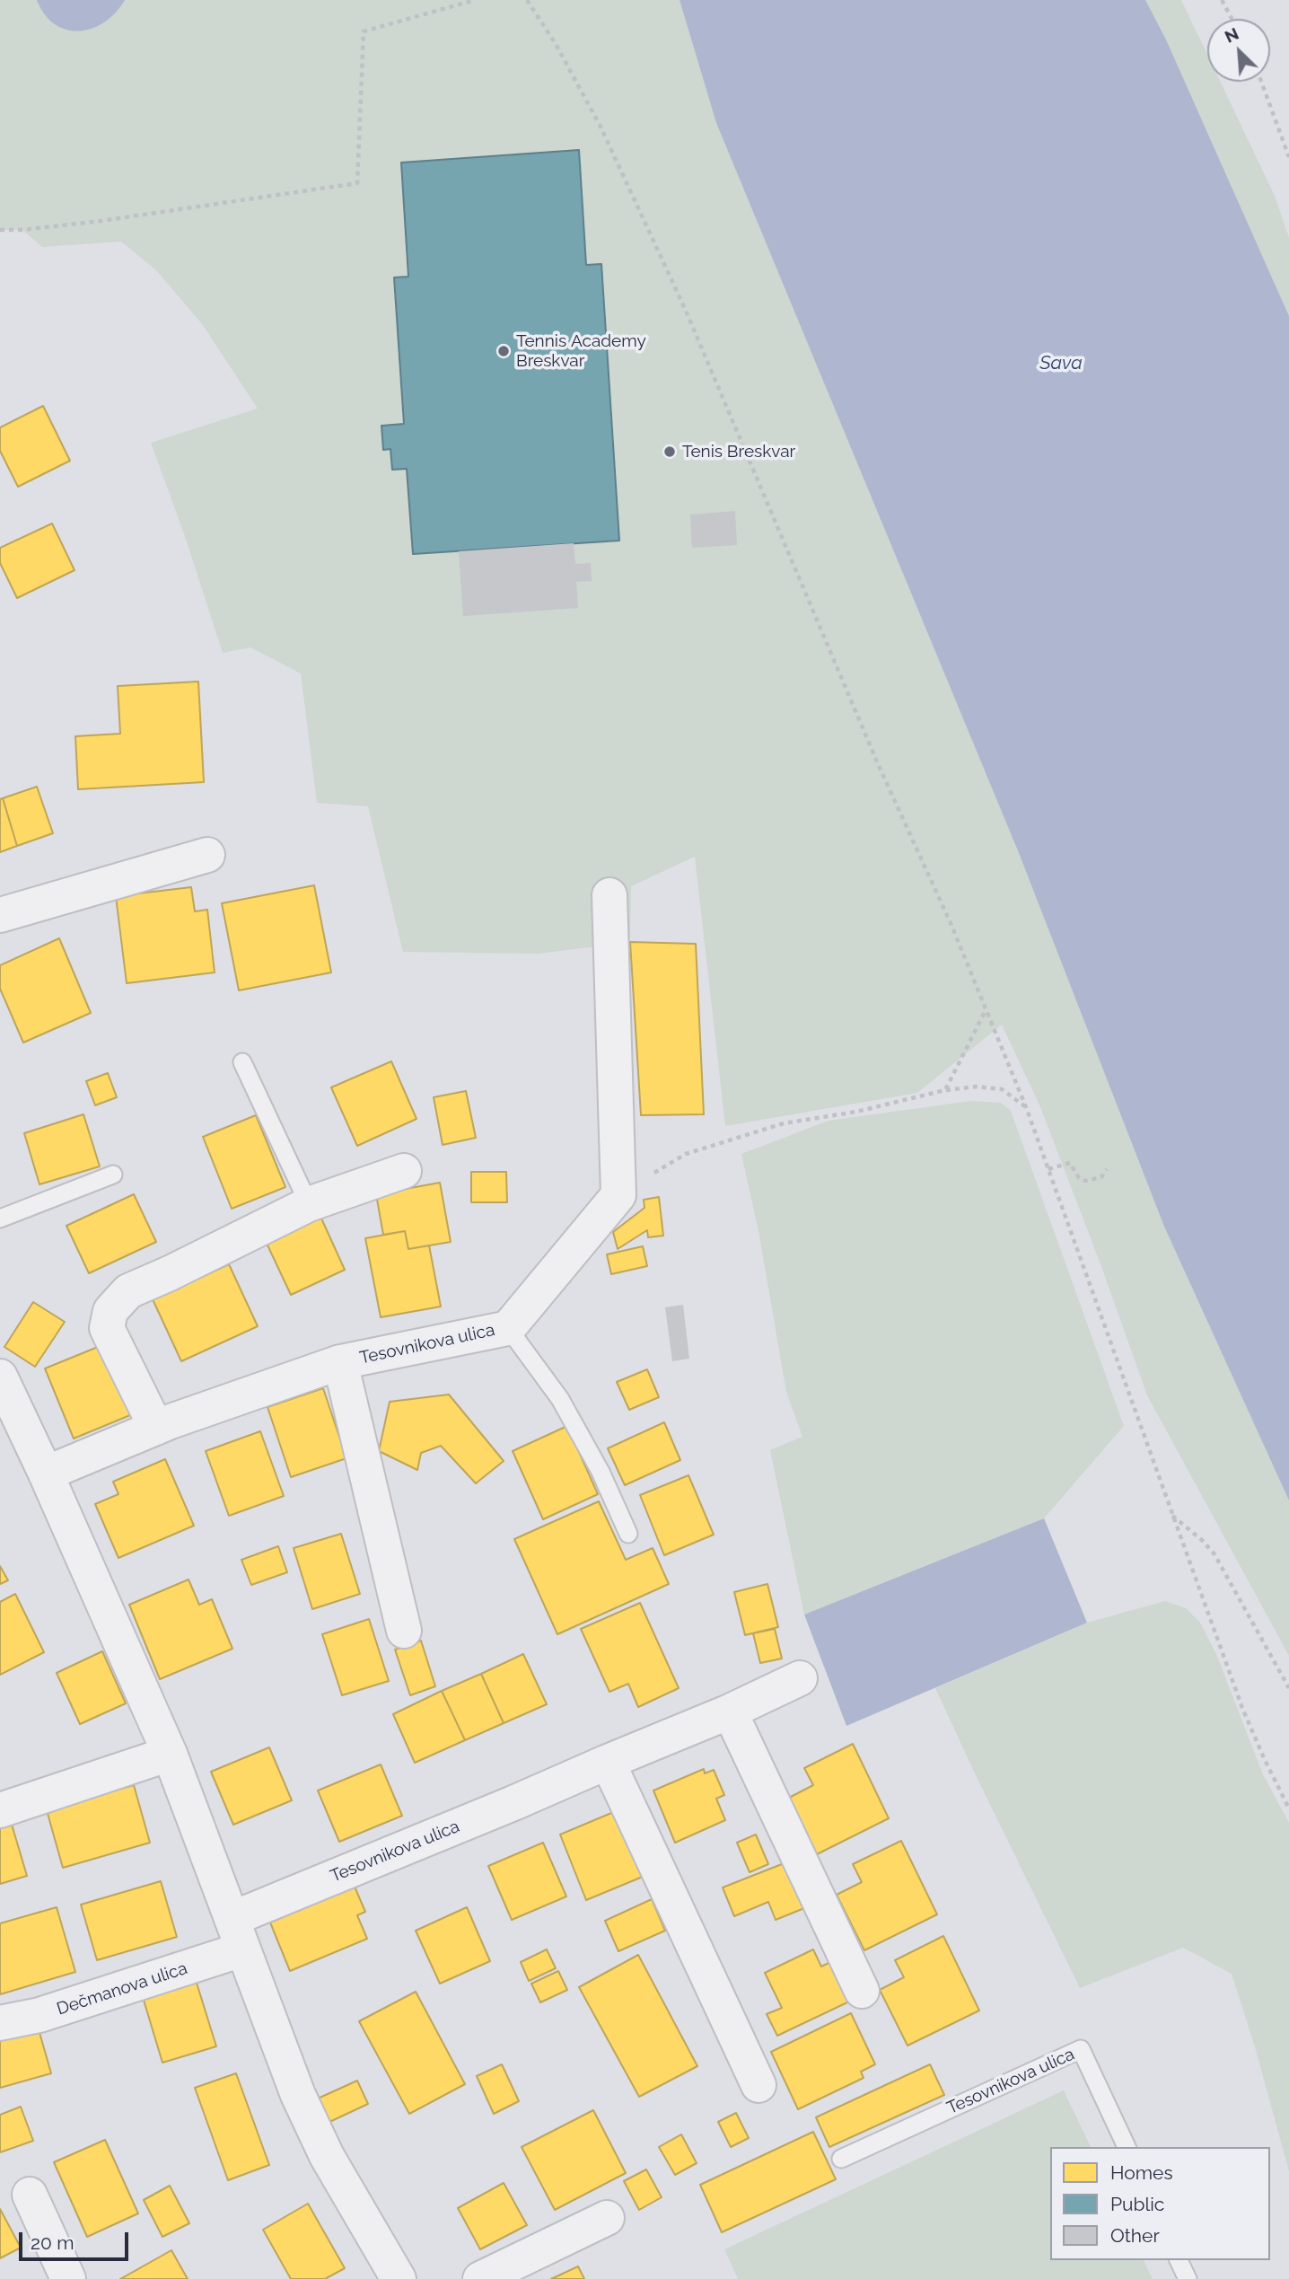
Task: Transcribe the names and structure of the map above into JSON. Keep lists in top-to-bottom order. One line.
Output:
{"streets":{"street":["Tesovnikova ulica","Dečmanova ulica"]},"crossings":[["Tesovnikova ulica","Dečmanova ulica"]],"water":["Sava"],"places":["Tennis Academy Breskvar","Tenis Breskvar"],"legend":["Homes","Public","Other"],"scale_bar":"20 m","north":"top left"}
